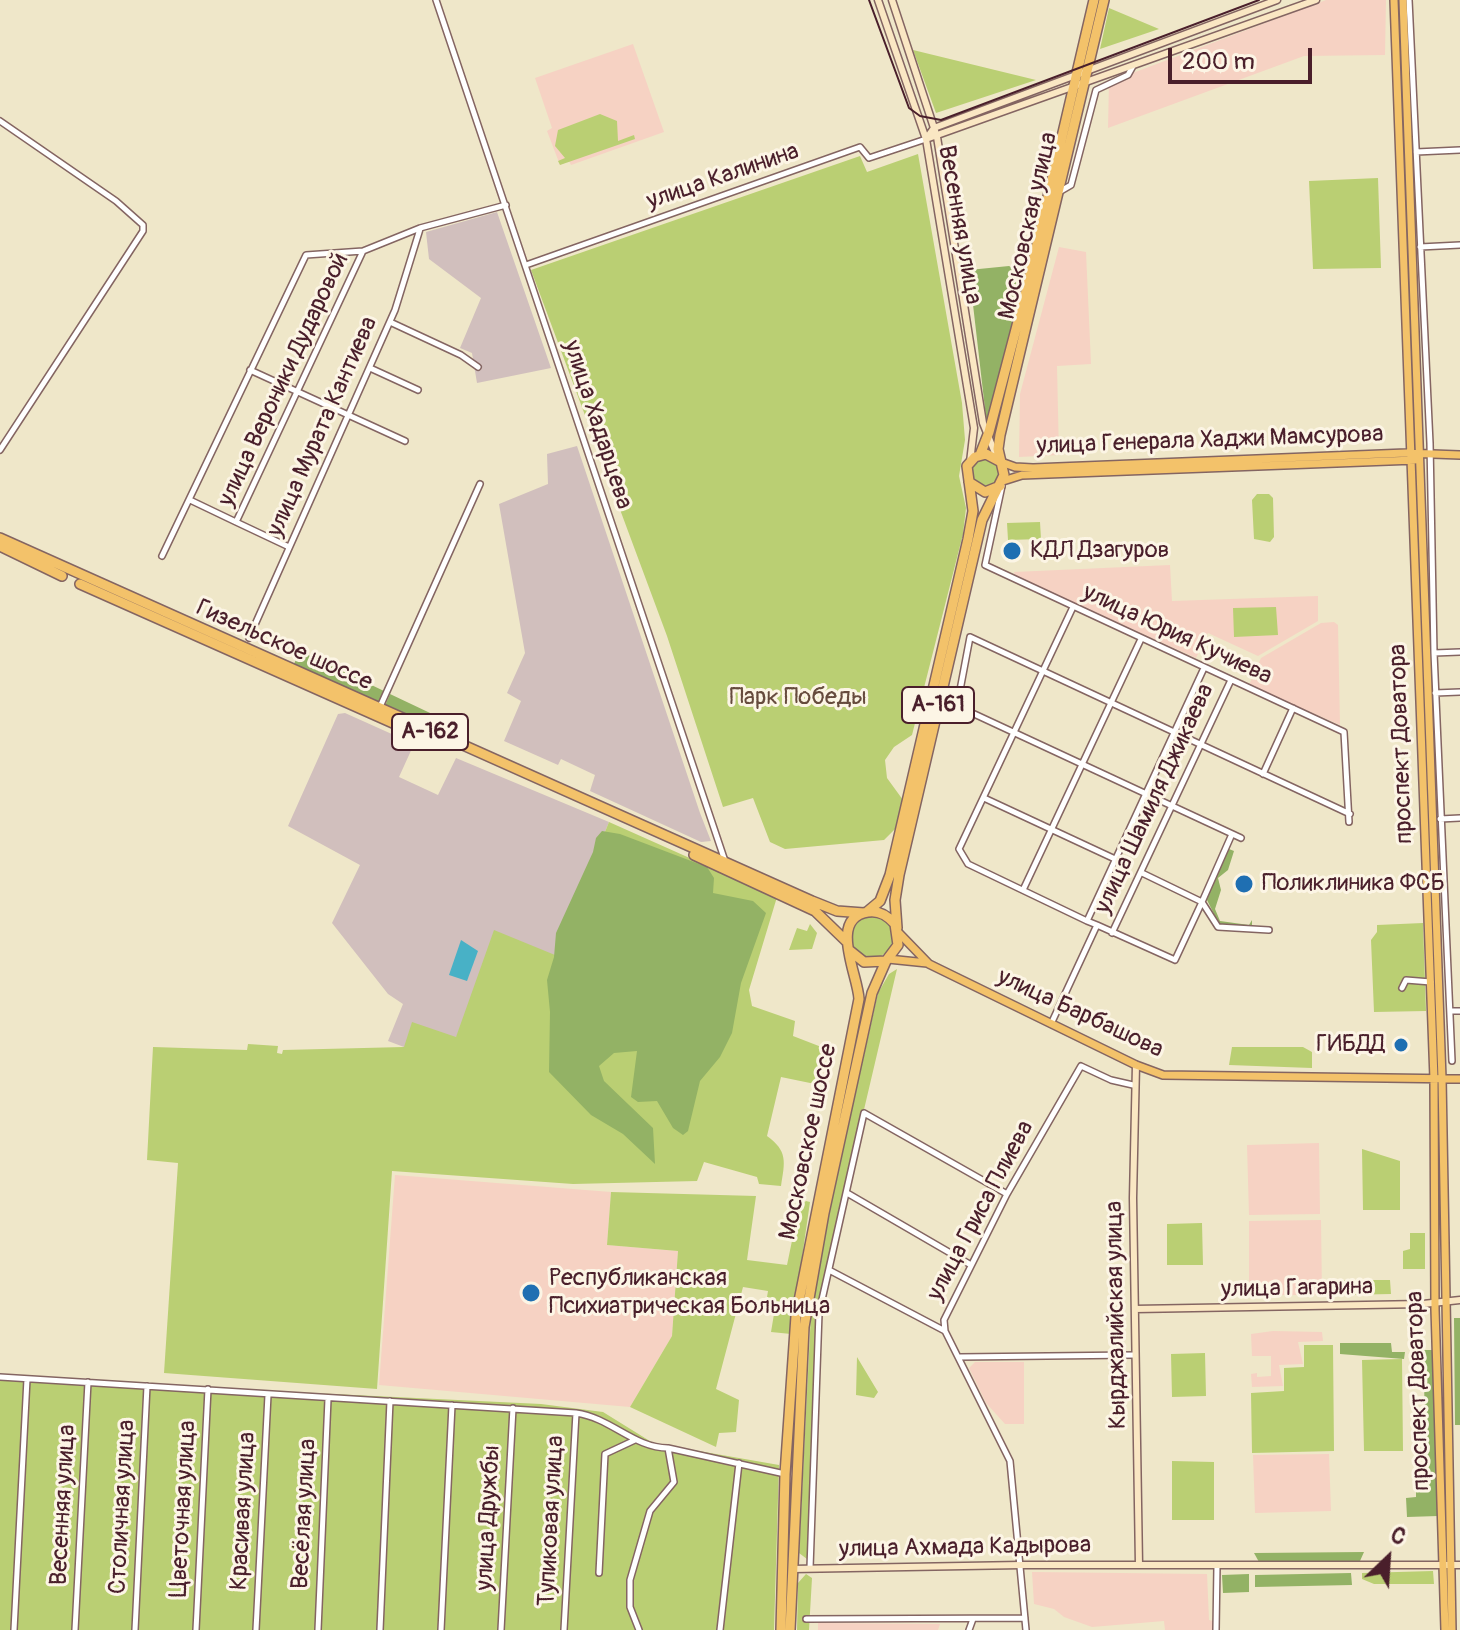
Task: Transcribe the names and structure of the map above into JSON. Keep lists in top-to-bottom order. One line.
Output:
{"streets":{"highway":["Московская улица","Гизельское шоссе","А-161","А-162","Московское шоссе"],"main road":["улица Генерала Хаджи Мамсурова","проспект Доватора","улица Барбашова"],"street":["улица Калинина","Весенняя улица","улица Вероники Дударовой","улица Хадарцева","улица Мурата Кантиева","улица Юрия Кучиева","улица Шамиля Джикаева","улица Гриса Плиева","улица Гагарина","Кырджалийская улица","Столичная улица","Цветочная улица","Красивая улица","Весёлая улица","улица Дружбы","Тупиковая улица","улица Ахмада Кадырова"]},"crossings":[["улица Калинина","Весенняя улица"],["улица Калинина","Московская улица"],["улица Калинина","улица Хадарцева"],["Весенняя улица","Московская улица"],["Весенняя улица","улица Генерала Хаджи Мамсурова"],["Весенняя улица","улица Юрия Кучиева"],["Весенняя улица","А-161"],["Московская улица","улица Генерала Хаджи Мамсурова"],["Московская улица","улица Юрия Кучиева"],["Московская улица","А-161"],["улица Вероники Дударовой","улица Хадарцева"],["улица Вероники Дударовой","улица Мурата Кантиева"],["улица Хадарцева","Гизельское шоссе"],["улица Генерала Хаджи Мамсурова","улица Юрия Кучиева"],["улица Генерала Хаджи Мамсурова","А-161"],["улица Генерала Хаджи Мамсурова","проспект Доватора"],["улица Юрия Кучиева","А-161"],["улица Юрия Кучиева","улица Шамиля Джикаева"],["Гизельское шоссе","А-161"],["Гизельское шоссе","улица Барбашова"],["Гизельское шоссе","Московское шоссе"],["А-161","улица Барбашова"],["А-161","Московское шоссе"],["проспект Доватора","улица Барбашова"],["проспект Доватора","улица Гагарина"],["проспект Доватора","улица Ахмада Кадырова"],["улица Шамиля Джикаева","улица Барбашова"],["улица Барбашова","Московское шоссе"],["улица Барбашова","Кырджалийская улица"],["Московское шоссе","улица Ахмада Кадырова"],["улица Гриса Плиева","Кырджалийская улица"],["улица Гриса Плиева","улица Ахмада Кадырова"],["улица Гагарина","Кырджалийская улица"],["Кырджалийская улица","улица Ахмада Кадырова"]],"parks":["Парк Победы"],"places":["КДЛ Дзагуров","Поликлиника ФСБ","ГИБДД","Республиканская Психиатрическая Больница"],"scale_bar":"200 m","north":"top right"}
